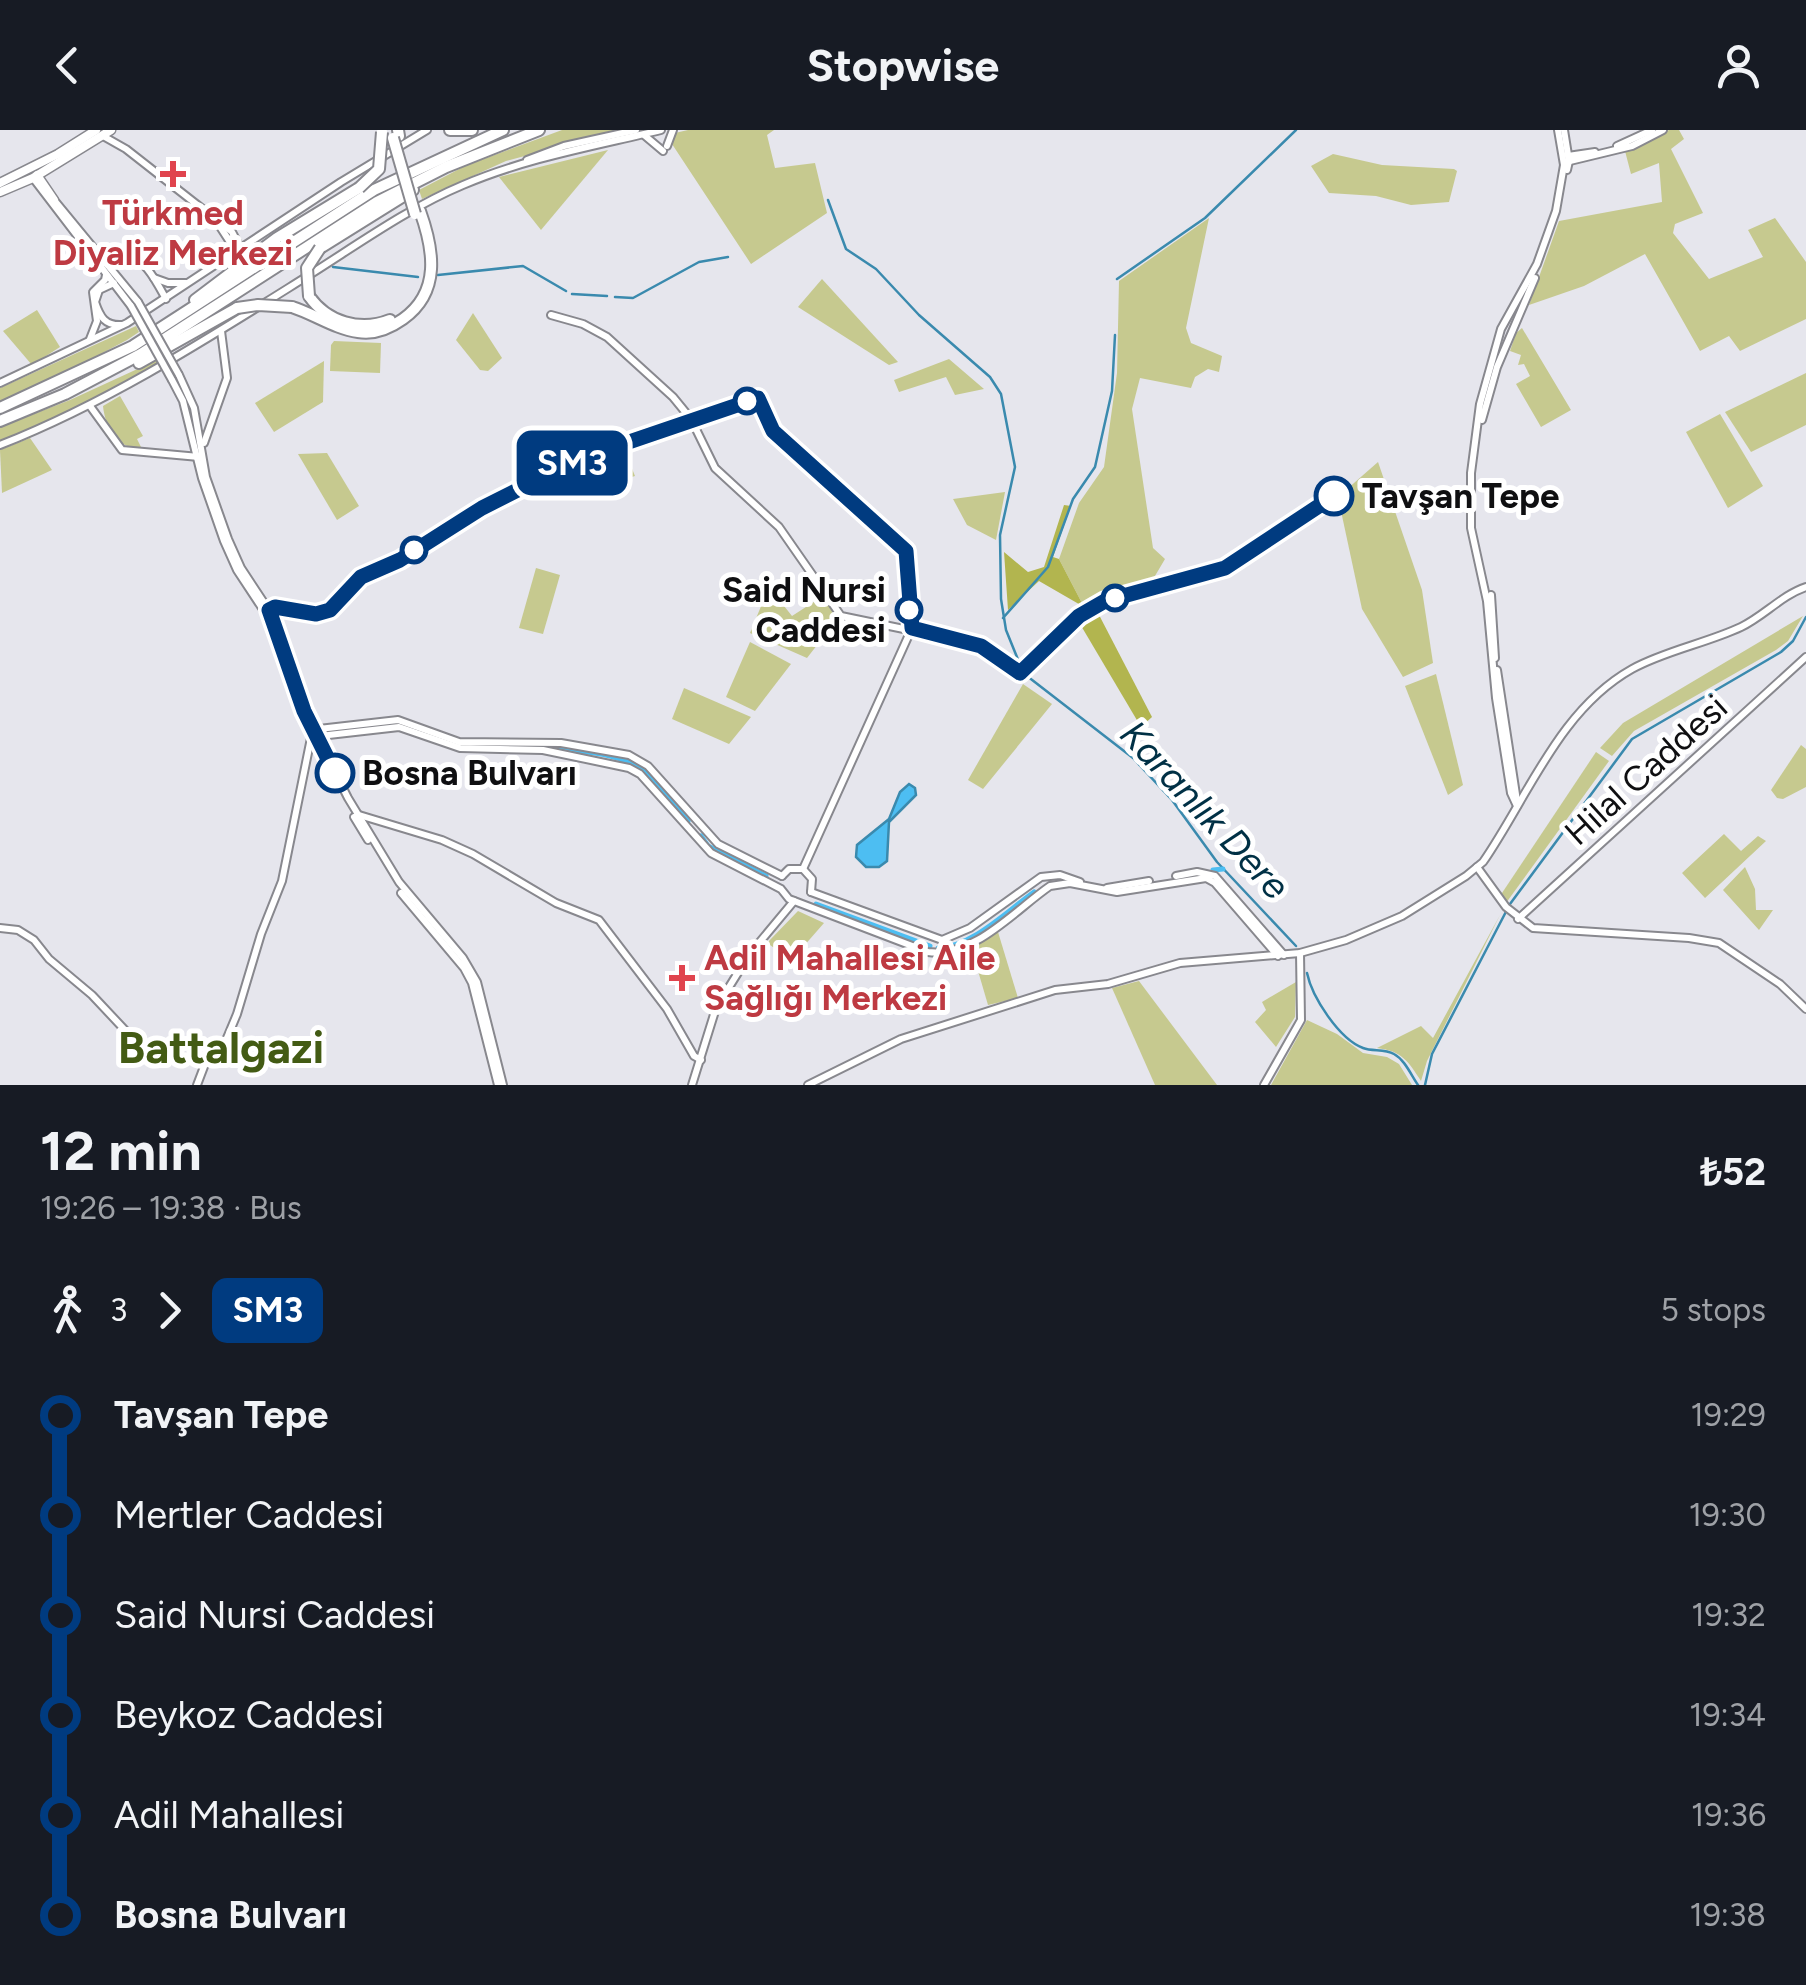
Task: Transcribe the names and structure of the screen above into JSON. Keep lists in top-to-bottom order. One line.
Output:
{"streets":{"street":["Hilal Caddesi"]},"districts":["Battalgazi"],"water":["Karanlık Dere"],"places":{"health":["Türkmed Diyaliz Merkezi","Adil Mahallesi Aile Sağlığı Merkezi"],"other":["Tavşan Tepe","Said Nursi Caddesi","Bosna Bulvarı"]},"lines":["bus line SM3"],"page":{"header":"Stopwise","on_map":"SM3","heading":["12 min","19:26 – 19:38 · Bus","₺52"],"legs":["3","SM3","5 stops"],"list":[{"name":"Tavşan Tepe","value":"19:29"},{"name":"Mertler Caddesi","value":"19:30"},{"name":"Said Nursi Caddesi","value":"19:32"},{"name":"Beykoz Caddesi","value":"19:34"},{"name":"Adil Mahallesi","value":"19:36"},{"name":"Bosna Bulvarı","value":"19:38"}]}}
